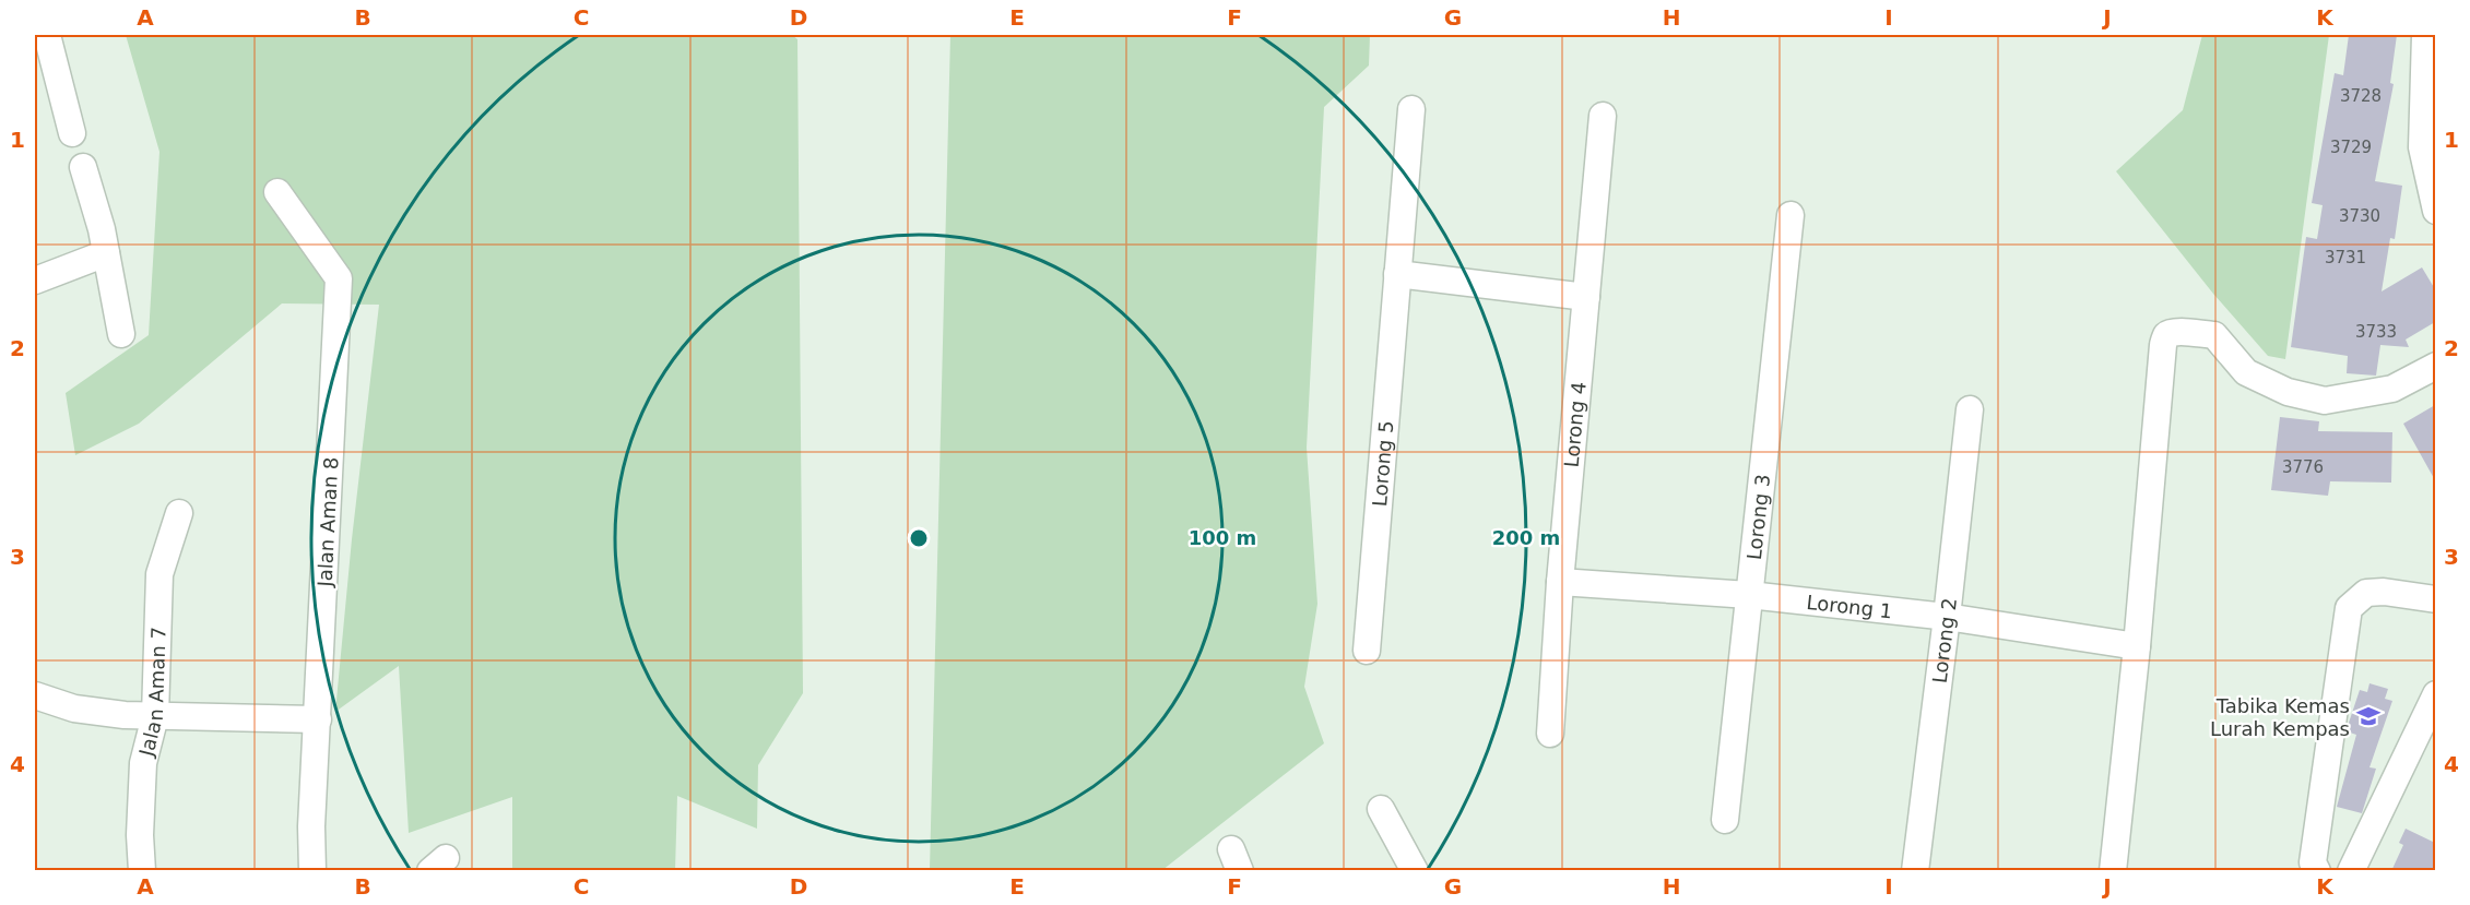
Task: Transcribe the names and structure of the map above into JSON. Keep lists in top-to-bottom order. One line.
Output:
{"streets":{"street":["Lorong 4","Lorong 5","Lorong 3","Jalan Aman 8","Lorong 1","Lorong 2","Jalan Aman 7"]},"crossings":[["Lorong 4","Lorong 1"],["Lorong 3","Lorong 1"],["Lorong 1","Lorong 2"]],"places":{"school or university":["Tabika Kemas Lurah Kempas"]},"house_numbers":["3728","3729","3730","3731","3733","3776"],"grid":{"columns":["A","B","C","D","E","F","G","H","I","J","K"],"rows":["1","2","3","4"]},"rings":["100 m","200 m"]}
